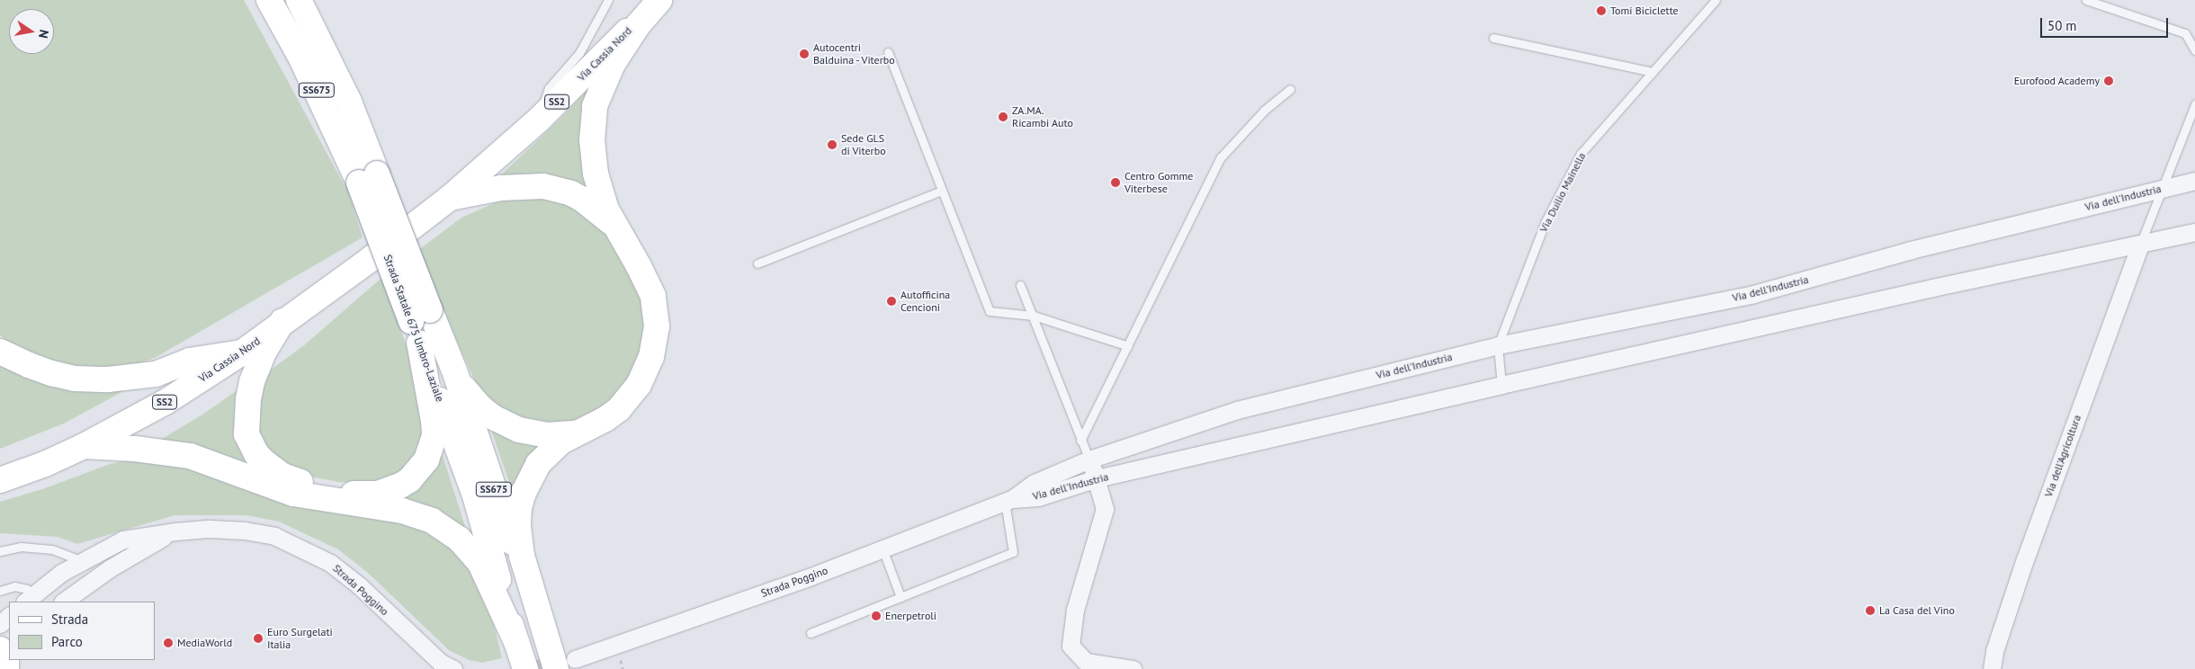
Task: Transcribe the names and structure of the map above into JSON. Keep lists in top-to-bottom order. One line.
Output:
{"streets":{"main road":["Via Cassia Nord","SS675","SS2","Strada Statale 675 Umbro-Laziale"],"street":["Via dell'Industria","Via dell'Agricoltura","Strada Poggino"],"lane":["Via Duilio Mainella"]},"crossings":[["Via Duilio Mainella","Via dell'Industria"],["Via dell'Industria","Via dell'Agricoltura"],["Via dell'Industria","Strada Poggino"],["Strada Statale 675 Umbro-Laziale","Strada Poggino"]],"places":["Tomi Biciclette","Autocentri Balduina - Viterbo","Eurofood Academy","ZA.MA. Ricambi Auto","Sede GLS di Viterbo","Centro Gomme Viterbese","Autofficina Cencioni","La Casa del Vino","Enerpetroli","Euro Surgelati Italia","MediaWorld"],"legend":["Strada","Parco"],"scale_bar":"50 m","north":"right"}
